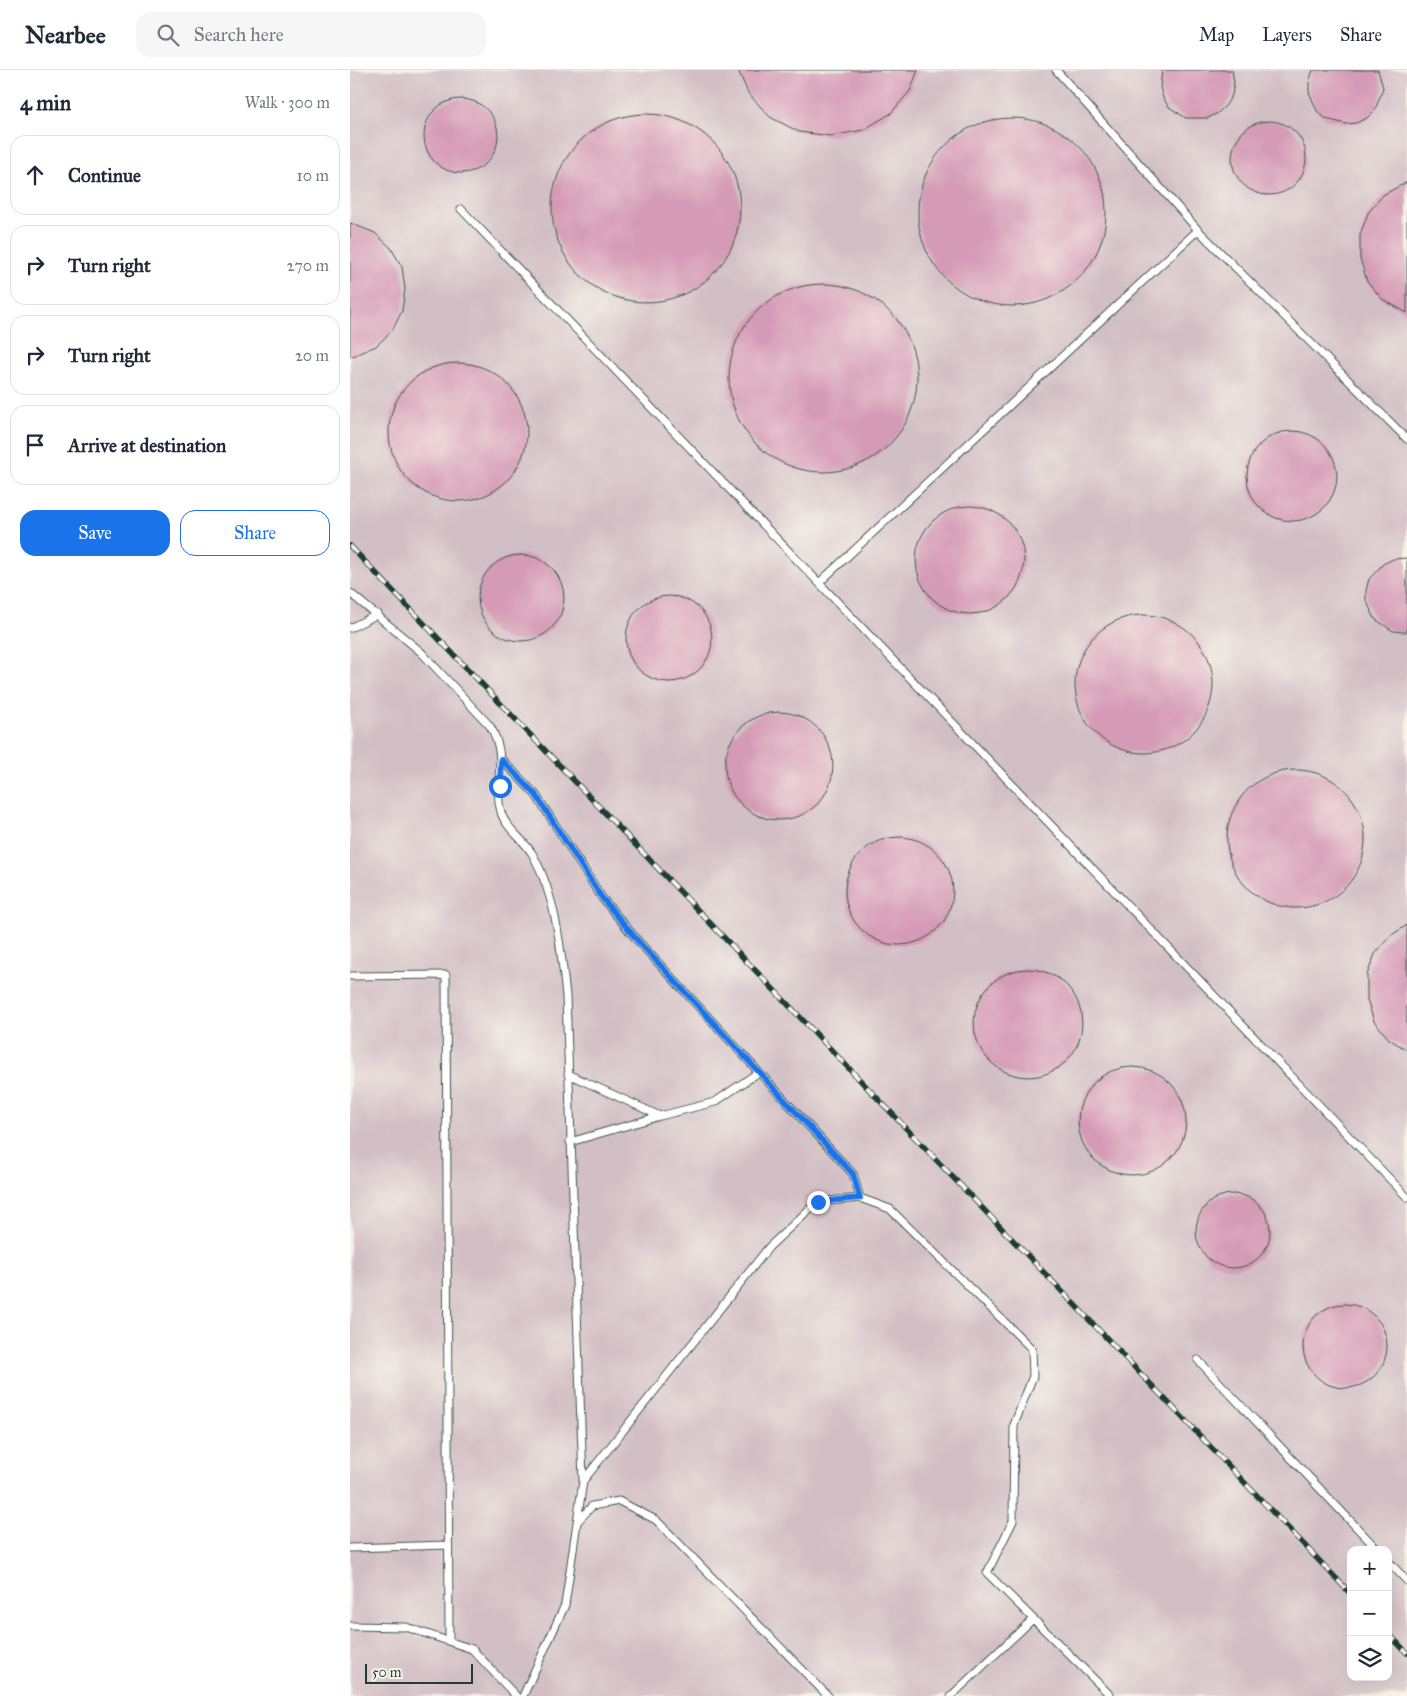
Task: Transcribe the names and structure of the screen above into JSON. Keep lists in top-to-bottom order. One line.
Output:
{"scale_bar":"50 m","page":{"header":"Nearbee","search":"Search here","nav":["Map","Layers","Share"],"heading":["4 min","Walk · 300 m"],"list":[["Continue","10 m"],["Turn right","270 m"],["Turn right","20 m"],"Arrive at destination"],"buttons":["Save","Share"],"map_buttons":["+","−"],"scale":"50 m"}}
